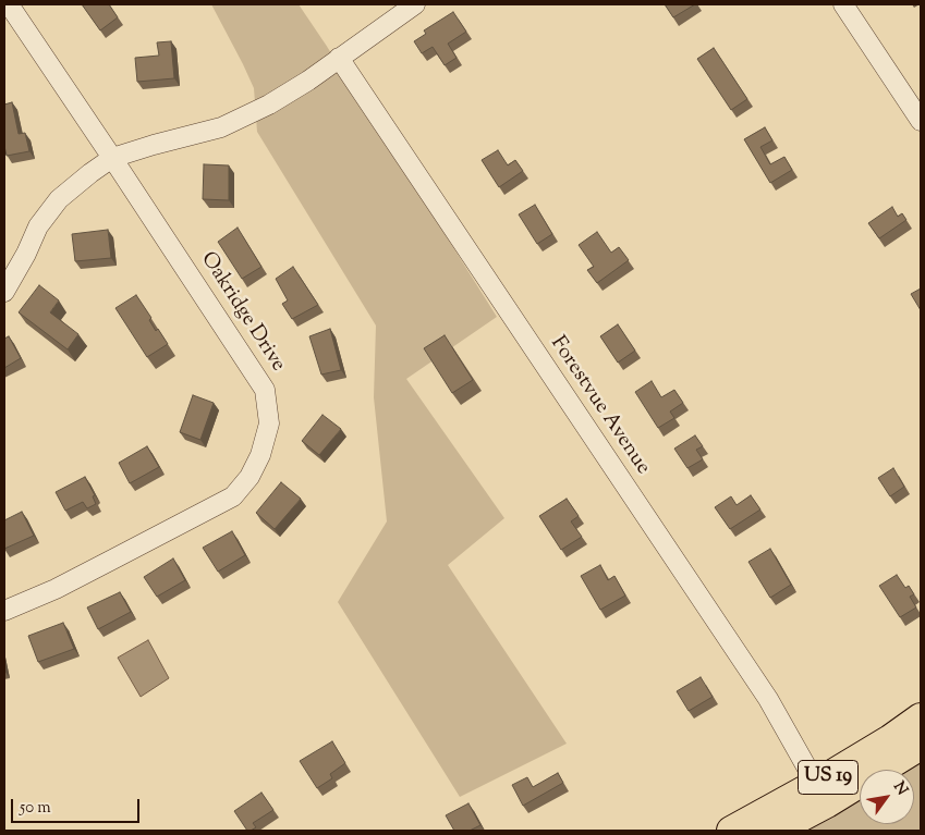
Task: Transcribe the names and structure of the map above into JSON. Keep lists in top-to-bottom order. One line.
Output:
{"streets":{"highway":["US 19"],"street":["Oakridge Drive","Forestvue Avenue"]},"crossings":[["Forestvue Avenue","US 19"]],"scale_bar":"50 m","north":"top right"}
